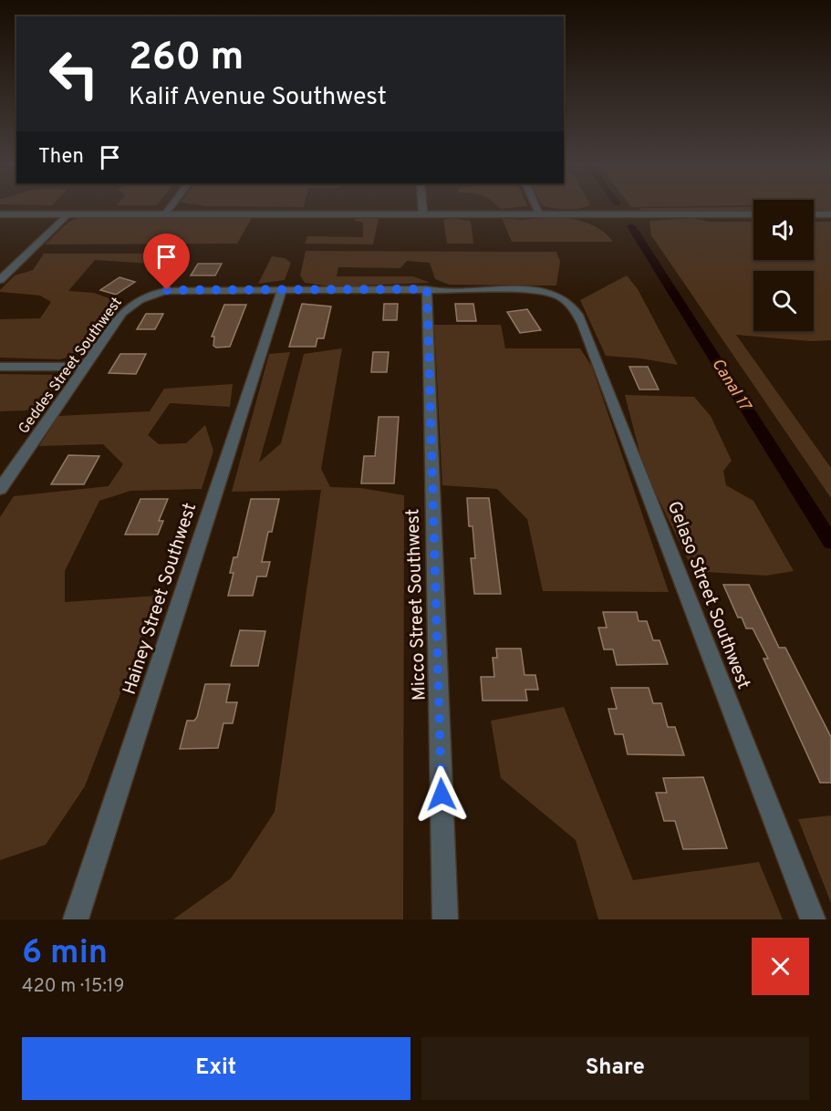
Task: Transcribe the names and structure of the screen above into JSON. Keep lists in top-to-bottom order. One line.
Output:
{"streets":{"street":["Geddes Street Southwest","Gelaso Street Southwest","Hainey Street Southwest","Micco Street Southwest"]},"crossings":[["Geddes Street Southwest","Hainey Street Southwest"],["Gelaso Street Southwest","Micco Street Southwest"]],"water":["Canal 17"],"page":{"turn":["260 m","Kalif Avenue Southwest"],"then":"Then","heading":["6 min","420 m · 15:19"],"buttons":["Exit","Share"]}}
